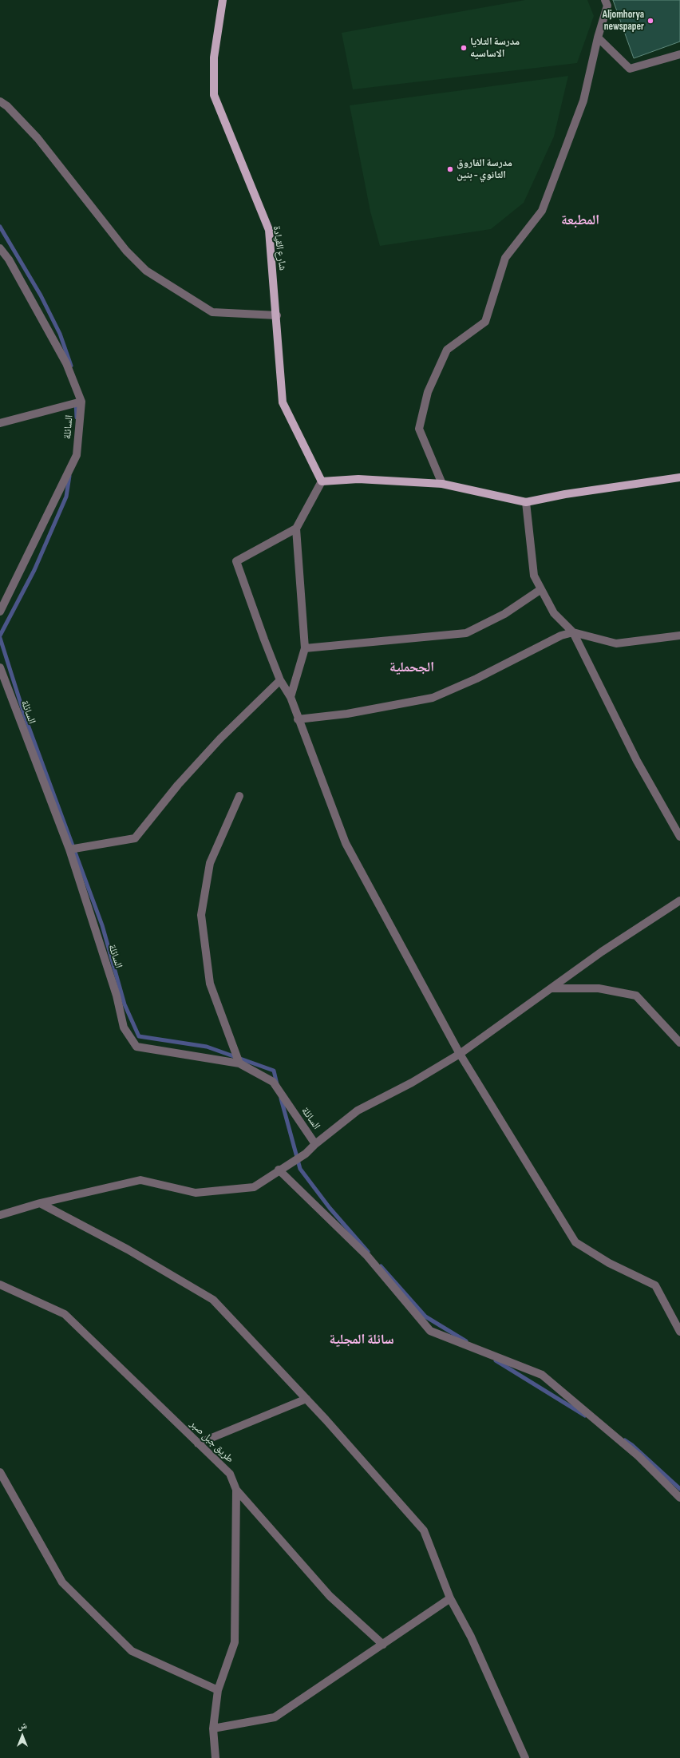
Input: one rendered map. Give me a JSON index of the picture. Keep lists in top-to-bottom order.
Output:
{
  "streets": {
    "main road": ["شارع القيادة"],
    "street": ["السائلة", "طريق جبل صبر"]
  },
  "districts": ["المطبعة", "الجحملية", "سائلة المجلية"],
  "places": ["Aljomhorya newspaper", "مدرسة الثلايا الاساسيه", "مدرسة الفاروق الثانوي - بنين"],
  "north": "top"
}
